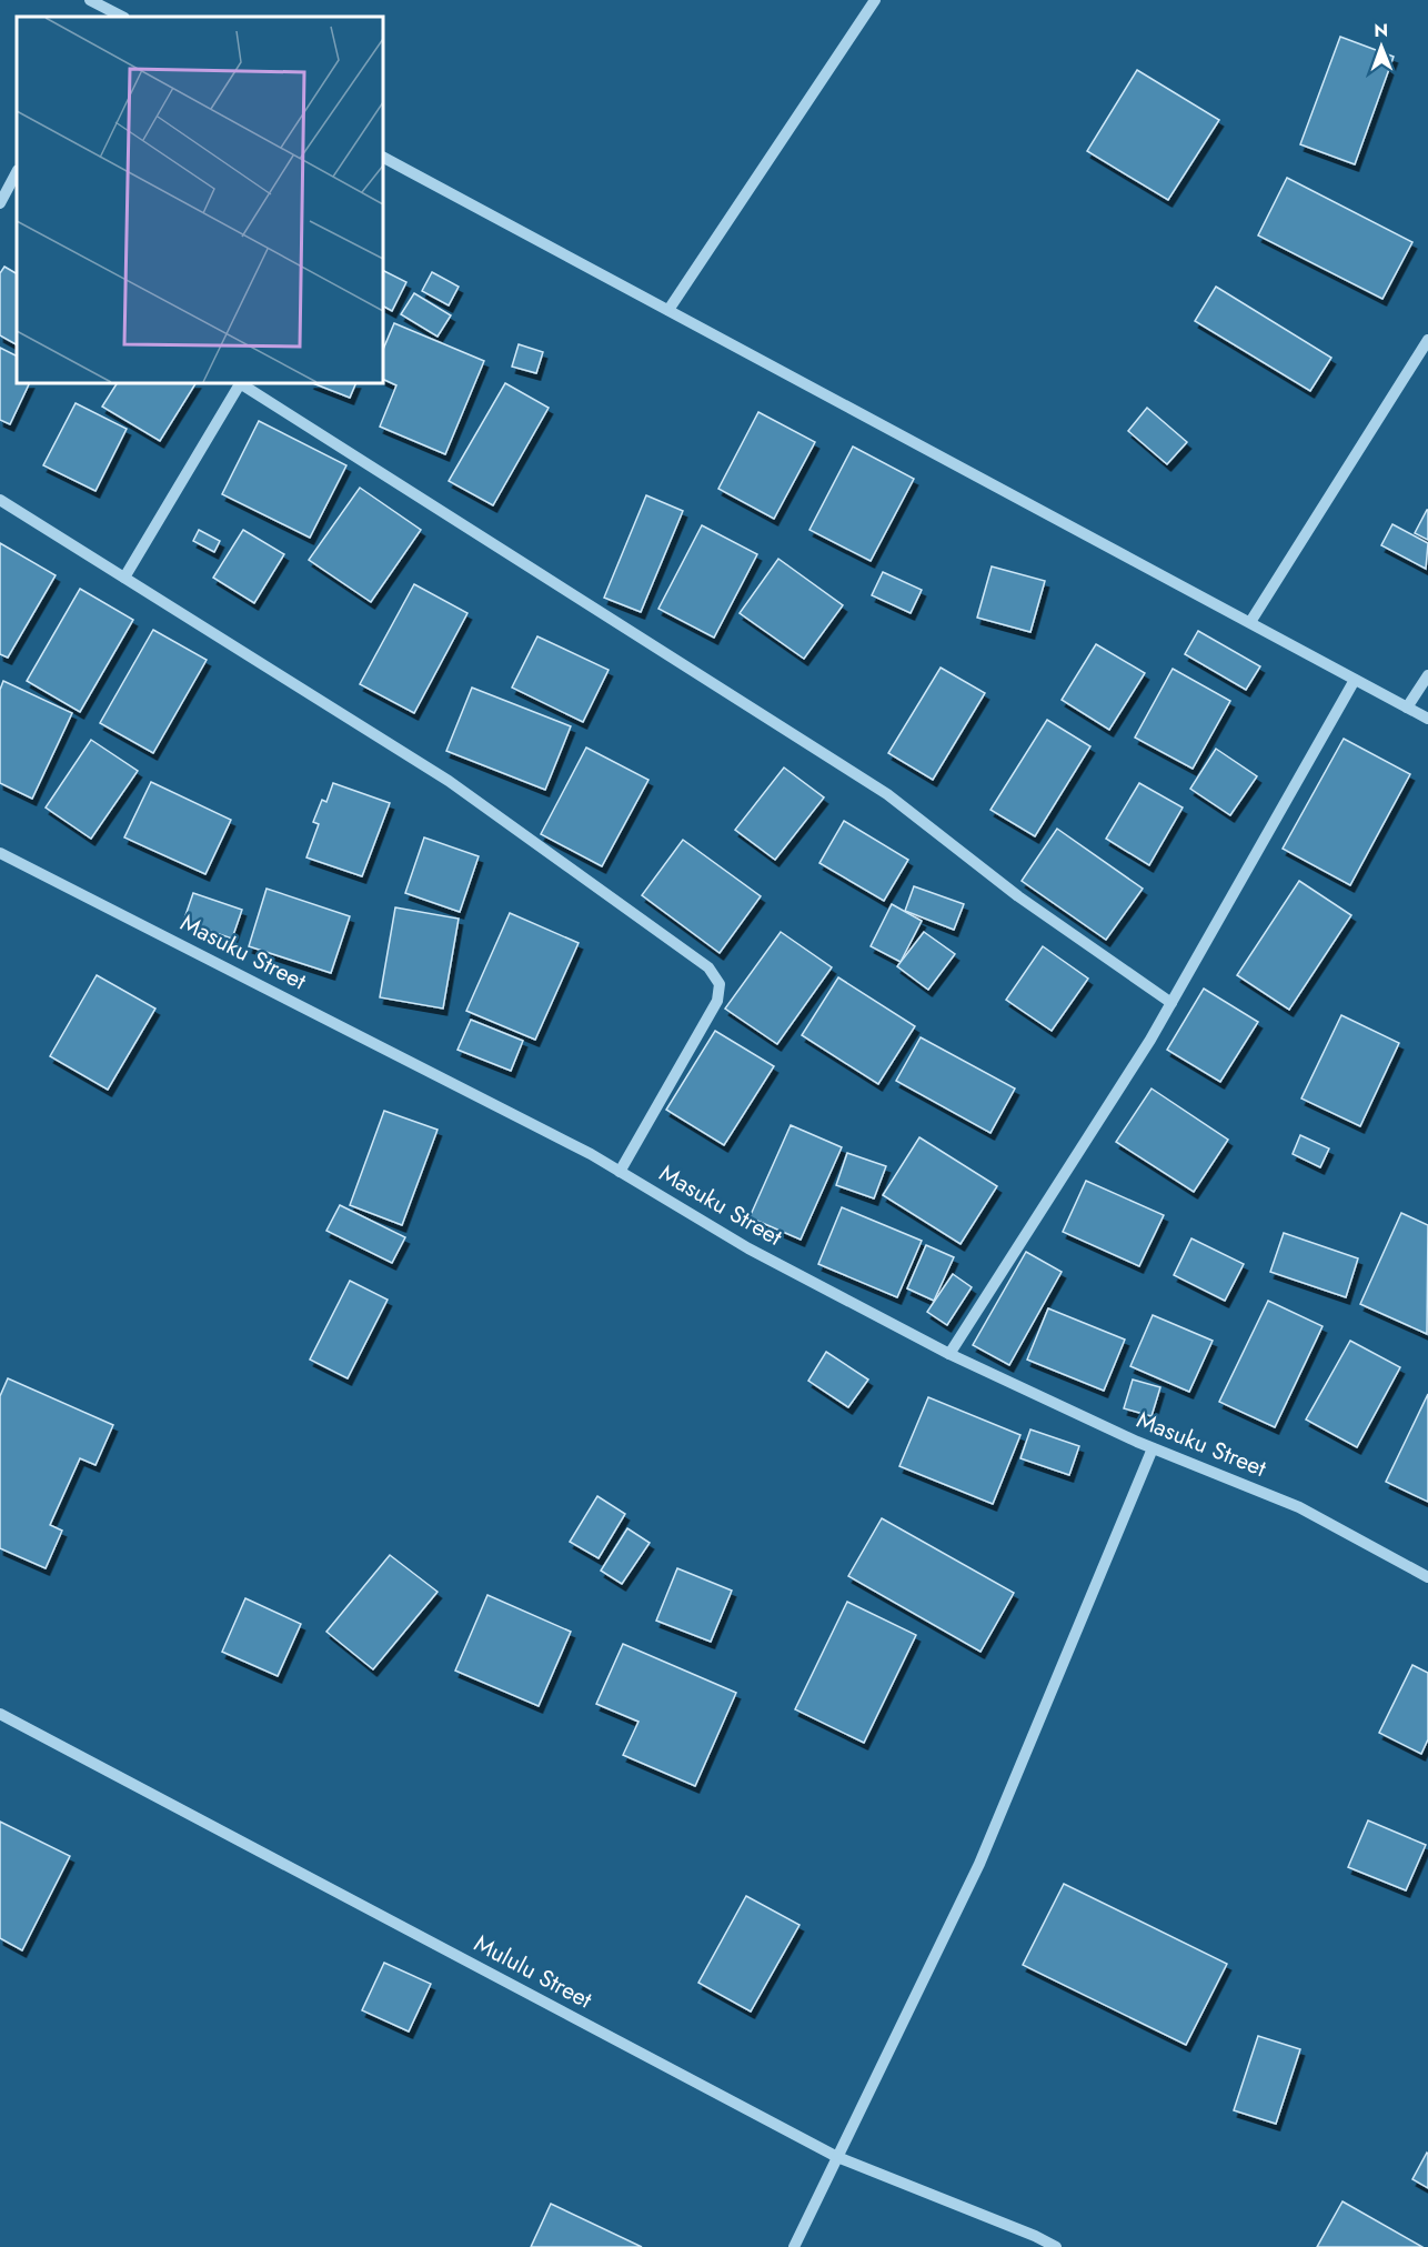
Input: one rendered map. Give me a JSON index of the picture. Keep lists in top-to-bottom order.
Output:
{
  "streets": {
    "street": ["Masuku Street", "Mululu Street"]
  },
  "north": "top"
}
